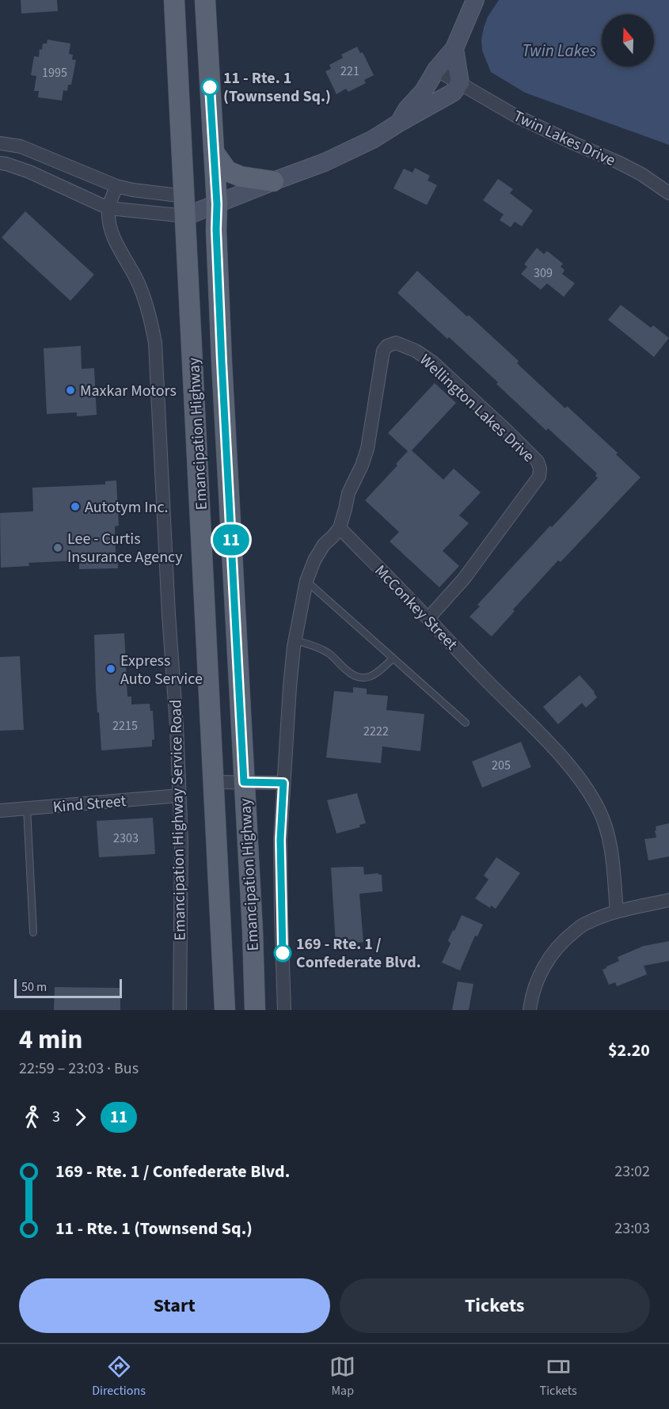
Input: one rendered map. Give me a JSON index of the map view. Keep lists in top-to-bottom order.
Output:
{
  "streets": {
    "main road": ["Emancipation Highway"],
    "street": [
      "Twin Lakes Drive",
      "Wellington Lakes Drive",
      "McConkey Street",
      "Kind Street",
      "Emancipation Highway Service Road"
    ]
  },
  "crossings": [
    ["Wellington Lakes Drive", "McConkey Street"],
    ["Kind Street", "Emancipation Highway Service Road"]
  ],
  "water": ["Twin Lakes"],
  "places": [
    "11 - Rte. 1 (Townsend Sq.)",
    "Maxkar Motors",
    "Autotym Inc.",
    "Lee - Curtis Insurance Agency",
    "Express Auto Service",
    "169 - Rte. 1 / Confederate Blvd."
  ],
  "lines": ["bus line 11"],
  "house_numbers": [
    "221",
    "1995",
    "309",
    "2215",
    "2222",
    "205",
    "2303"
  ],
  "scale_bar": "50 m",
  "north": "top",
  "page": {
    "on_map": "11",
    "scale": "50 m",
    "heading": ["4 min", "22:59 – 23:03 · Bus", "$2.20"],
    "legs": ["3", "11"],
    "list": [
      {
        "name": "169 - Rte. 1 / Confederate Blvd.",
        "value": "23:02"
      },
      {
        "name": "11 - Rte. 1 (Townsend Sq.)",
        "value": "23:03"
      }
    ],
    "buttons": ["Start", "Tickets"],
    "tabs": ["Directions", "Map", "Tickets"]
  }
}
